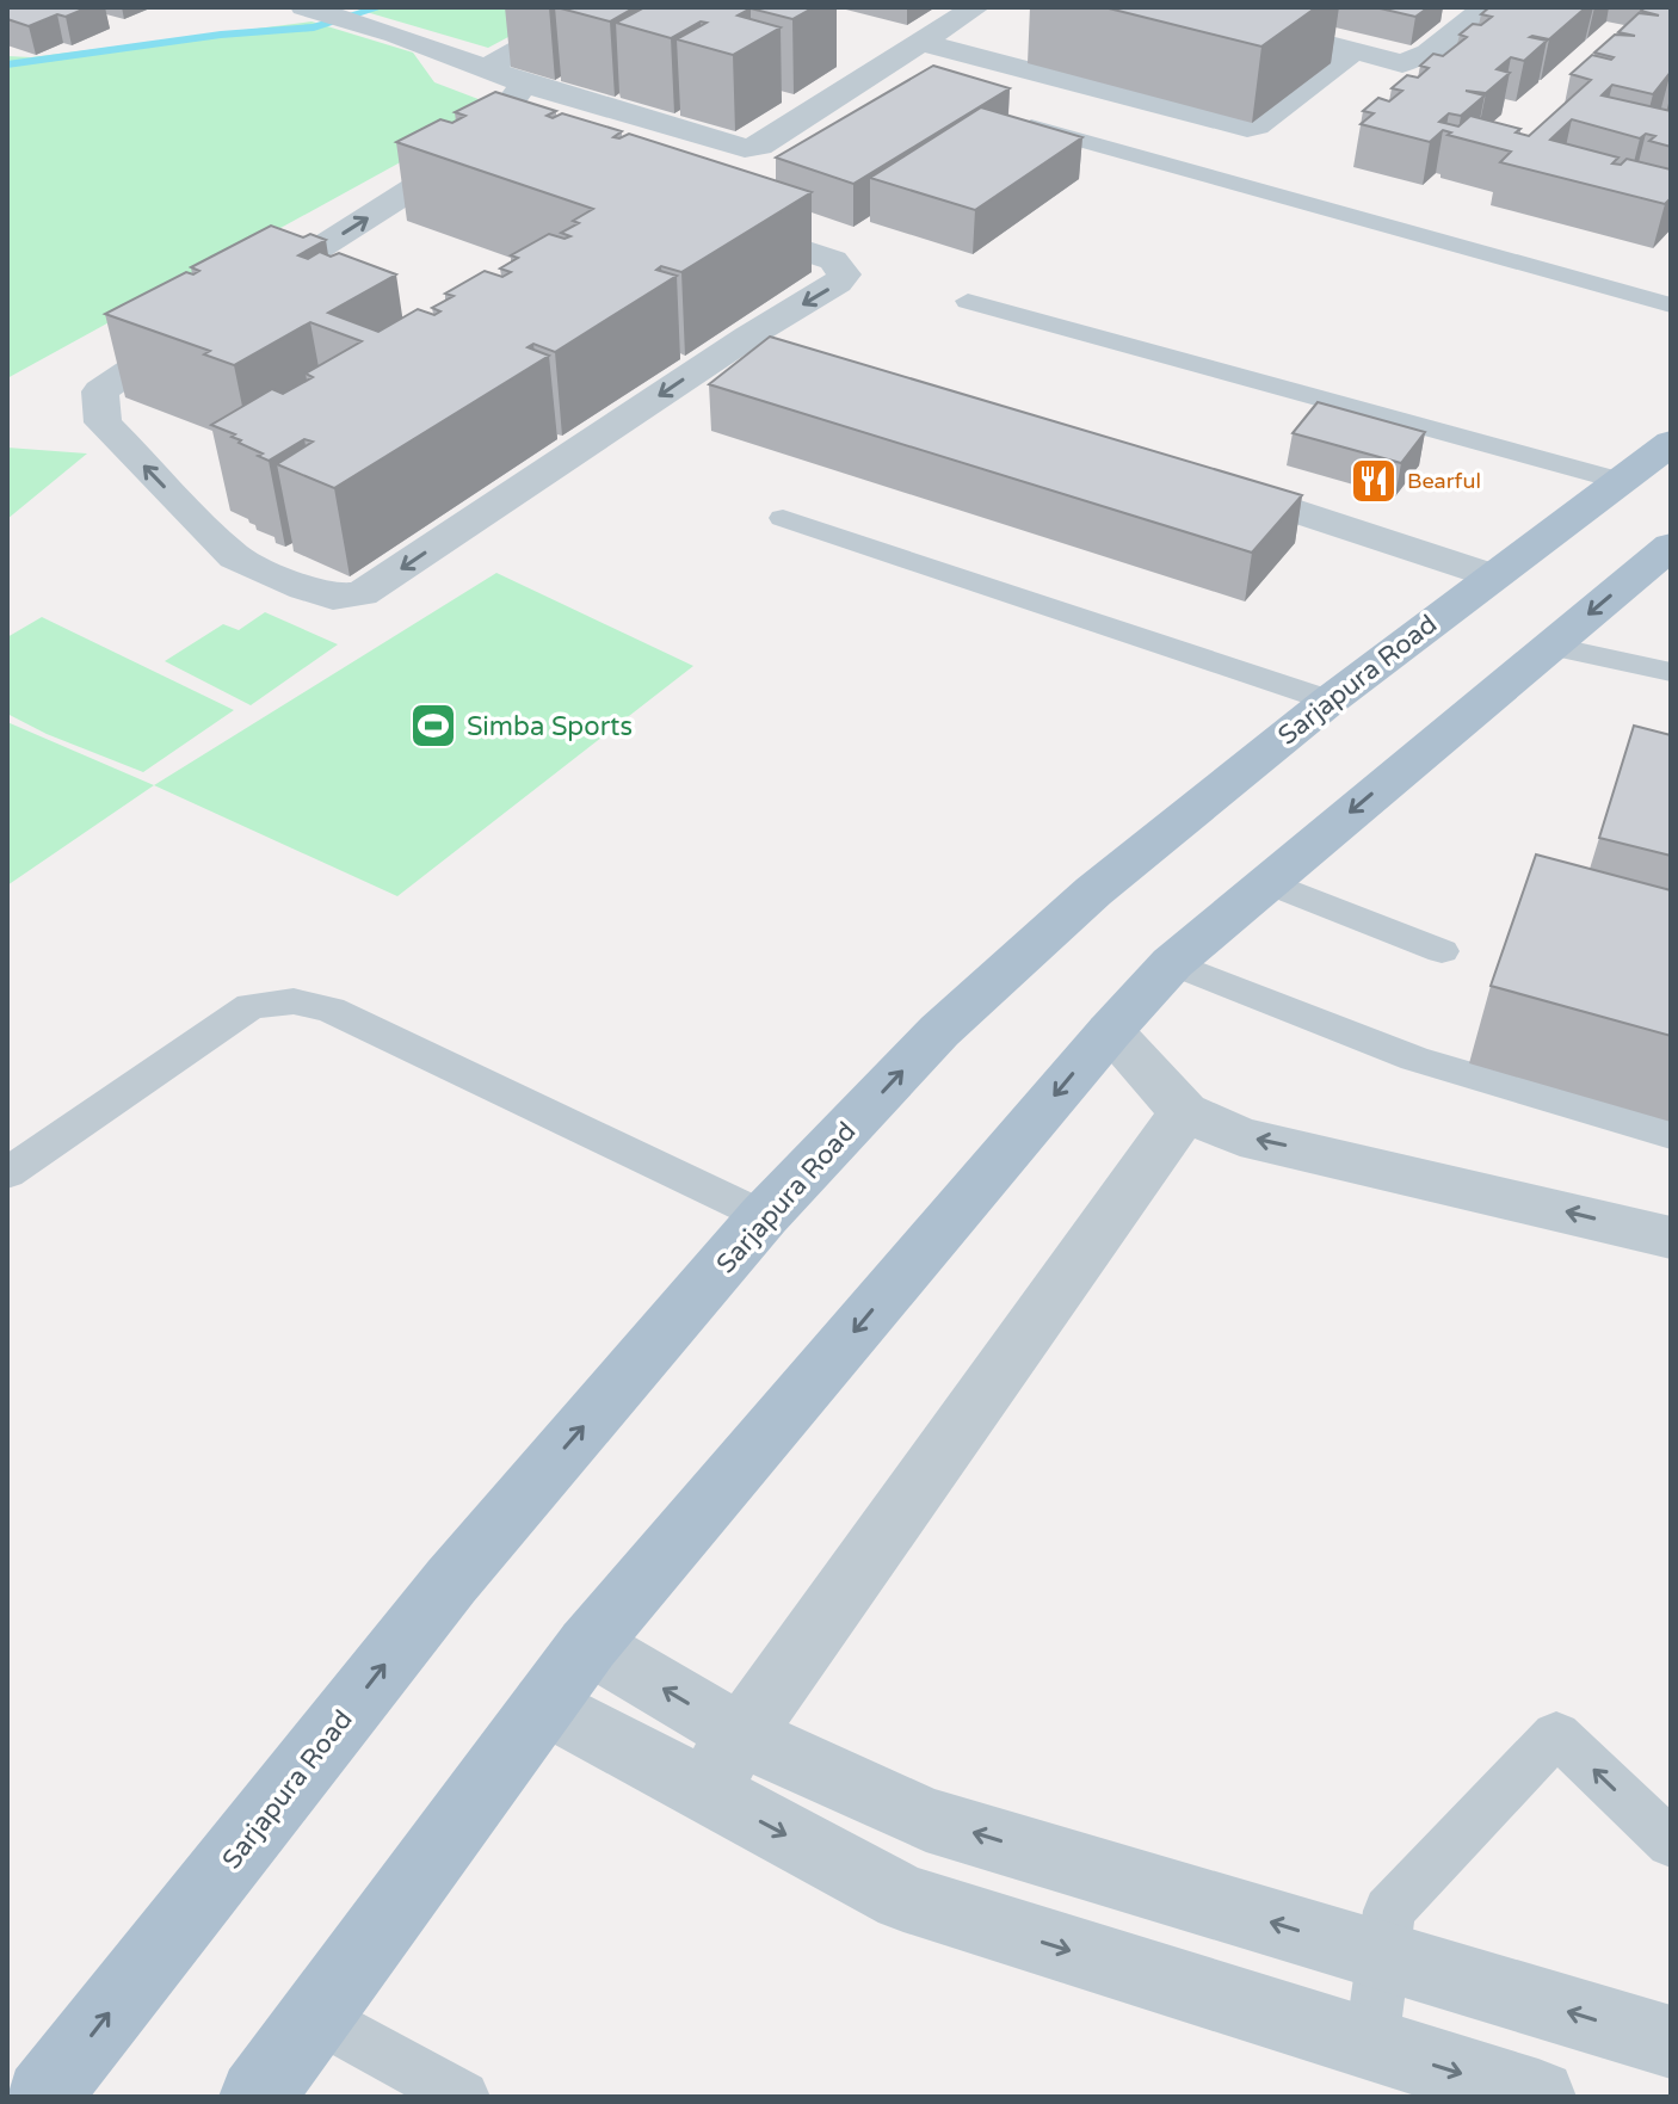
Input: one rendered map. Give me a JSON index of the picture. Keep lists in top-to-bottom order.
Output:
{
  "streets": {
    "main road": ["Sarjapura Road"]
  },
  "places": {
    "restaurant": ["Bearful"],
    "sports": ["Simba Sports"]
  }
}
